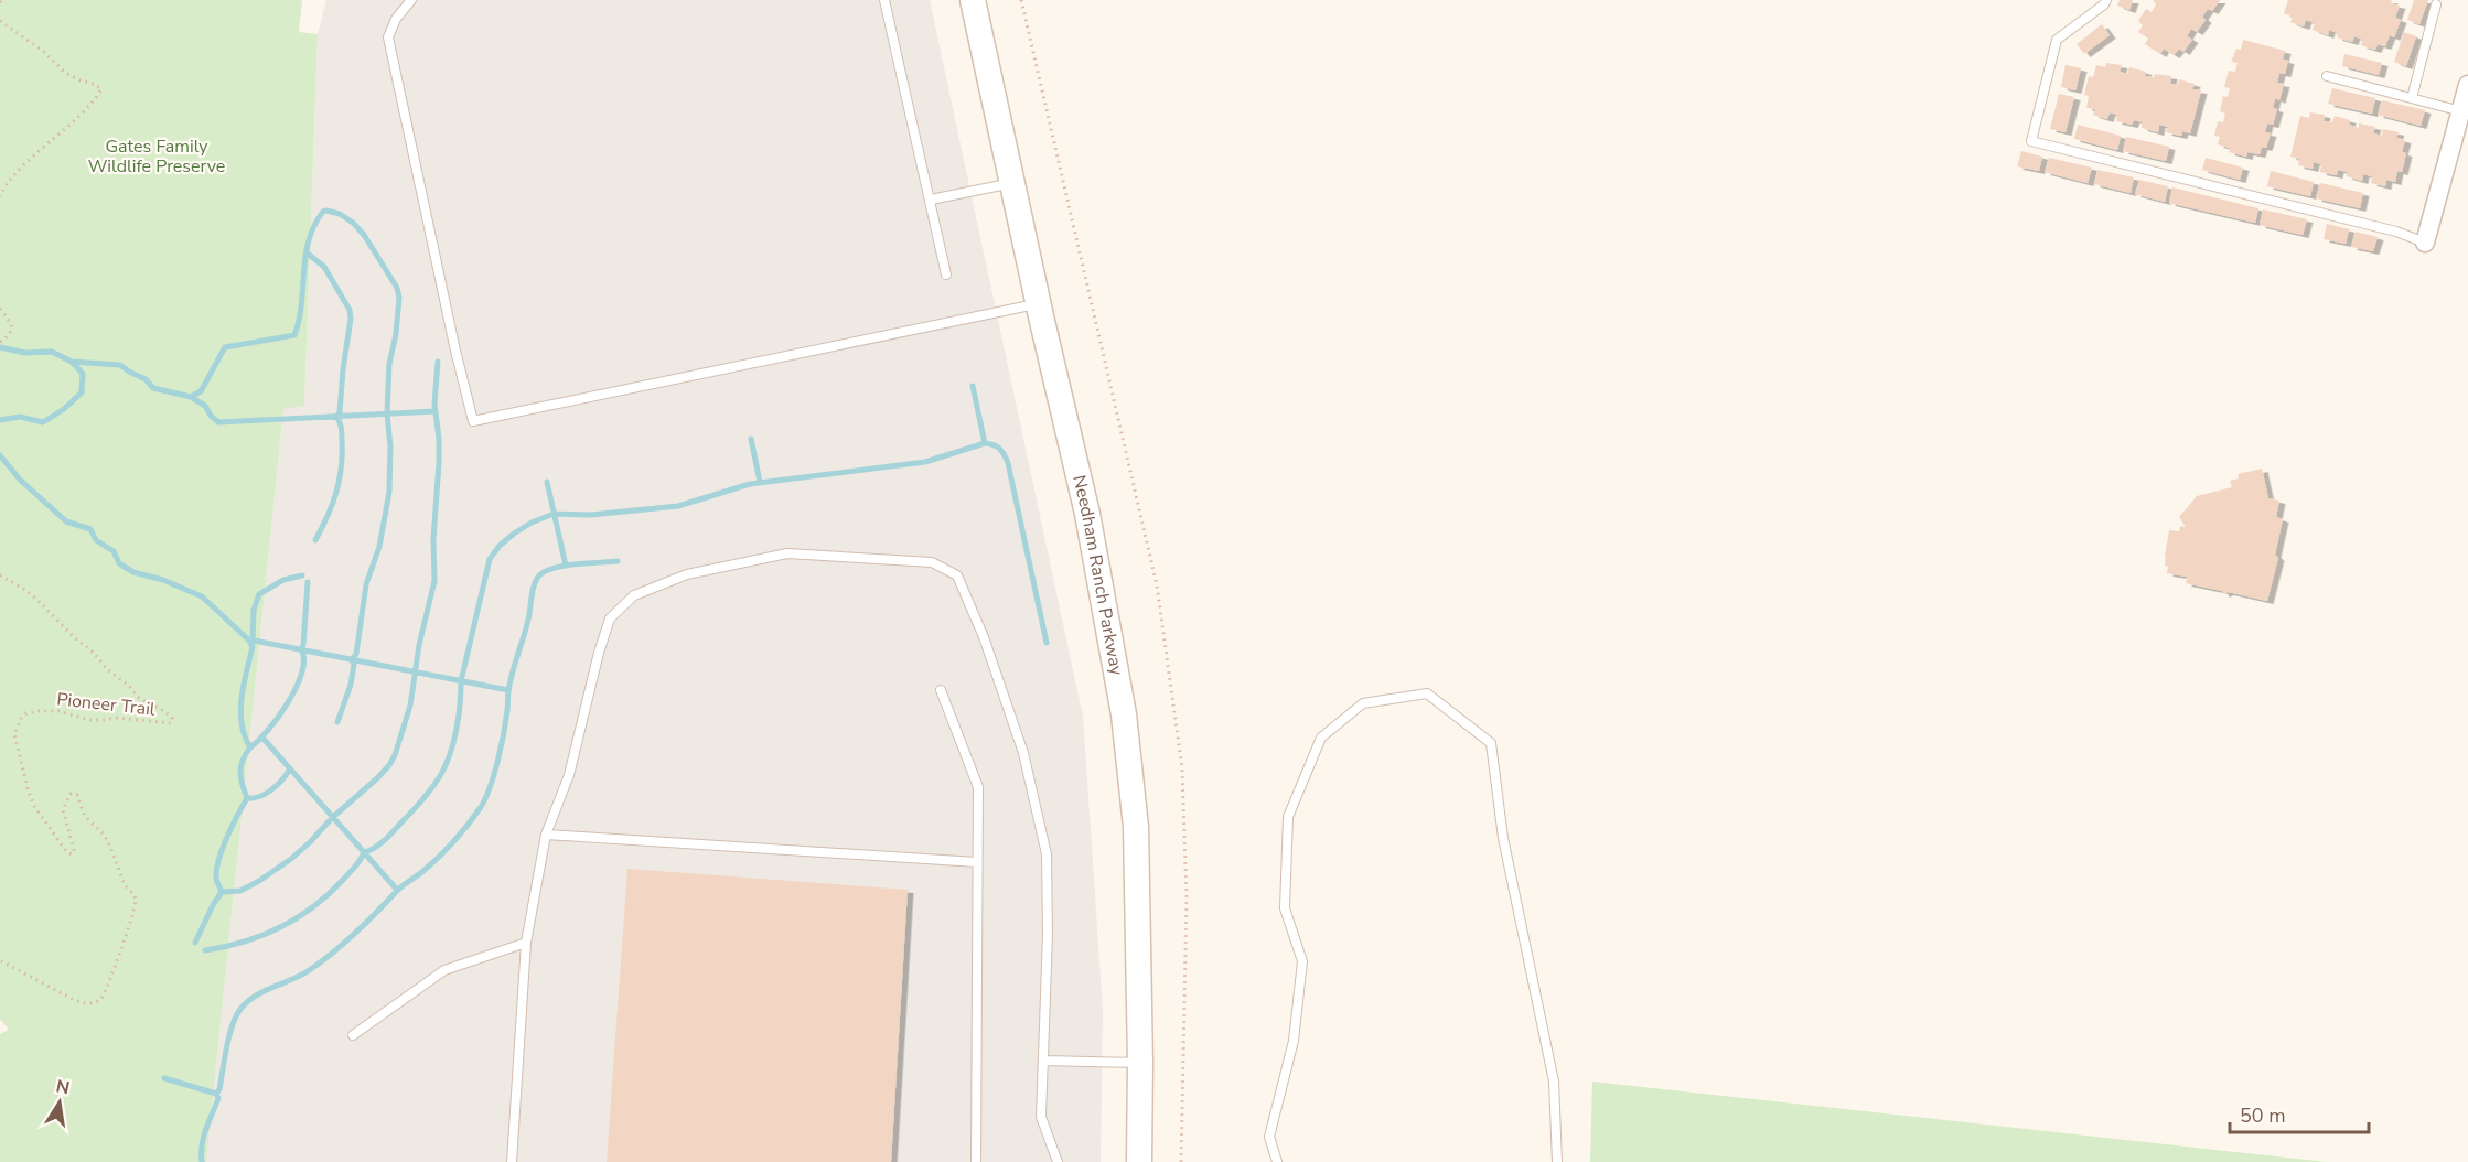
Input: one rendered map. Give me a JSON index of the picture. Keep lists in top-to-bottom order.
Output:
{
  "streets": {
    "street": ["Needham Ranch Parkway"],
    "path": ["Pioneer Trail"]
  },
  "parks": ["Gates Family Wildlife Preserve"],
  "scale_bar": "50 m",
  "north": "top"
}
